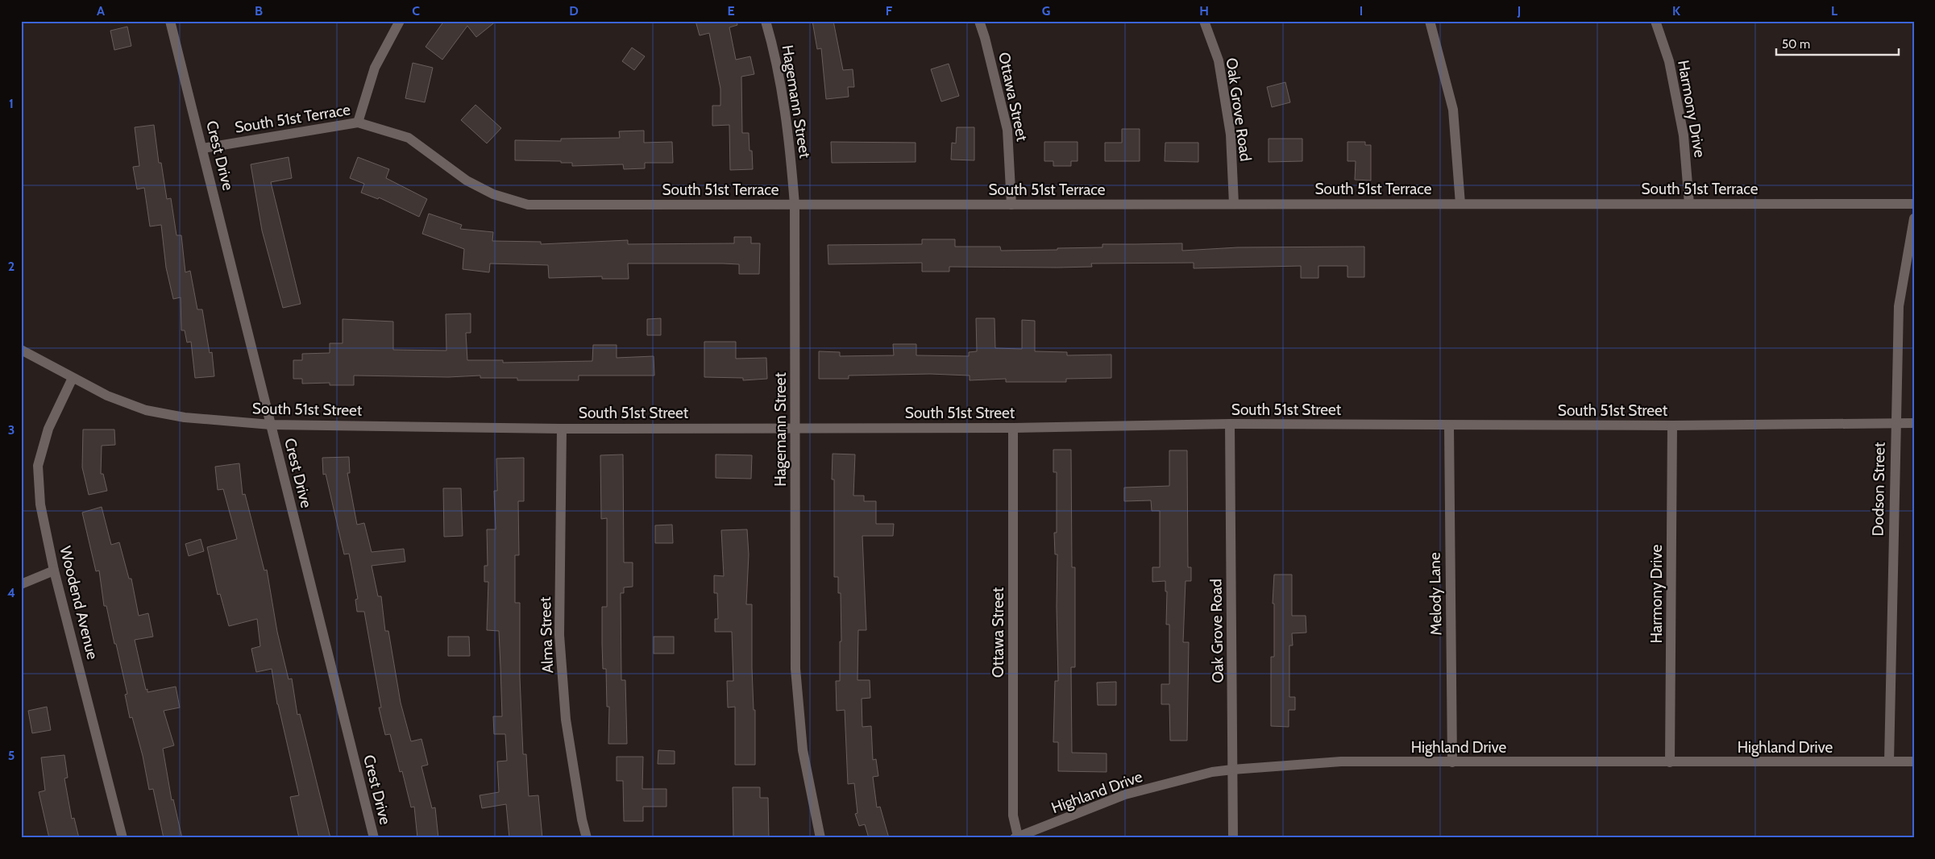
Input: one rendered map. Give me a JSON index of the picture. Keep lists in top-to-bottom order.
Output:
{
  "streets": {
    "street": [
      "Ottawa Street",
      "Hagemann Street",
      "Harmony Drive",
      "Oak Grove Road",
      "South 51st Terrace",
      "Crest Drive",
      "South 51st Street",
      "Dodson Street",
      "Melody Lane",
      "Woodend Avenue",
      "Alma Street",
      "Highland Drive"
    ]
  },
  "crossings": [
    ["Ottawa Street", "South 51st Terrace"],
    ["Ottawa Street", "South 51st Street"],
    ["Ottawa Street", "Highland Drive"],
    ["Hagemann Street", "South 51st Terrace"],
    ["Hagemann Street", "South 51st Street"],
    ["Harmony Drive", "South 51st Terrace"],
    ["Harmony Drive", "South 51st Street"],
    ["Harmony Drive", "Highland Drive"],
    ["Oak Grove Road", "South 51st Terrace"],
    ["Oak Grove Road", "South 51st Street"],
    ["Oak Grove Road", "Highland Drive"],
    ["South 51st Terrace", "Crest Drive"],
    ["Crest Drive", "South 51st Street"],
    ["South 51st Street", "Dodson Street"],
    ["South 51st Street", "Melody Lane"],
    ["South 51st Street", "Woodend Avenue"],
    ["South 51st Street", "Alma Street"],
    ["Dodson Street", "Highland Drive"],
    ["Melody Lane", "Highland Drive"]
  ],
  "scale_bar": "50 m",
  "grid": {
    "columns": [
      "A",
      "B",
      "C",
      "D",
      "E",
      "F",
      "G",
      "H",
      "I",
      "J",
      "K",
      "L"
    ],
    "rows": [
      "1",
      "2",
      "3",
      "4",
      "5"
    ]
  }
}
